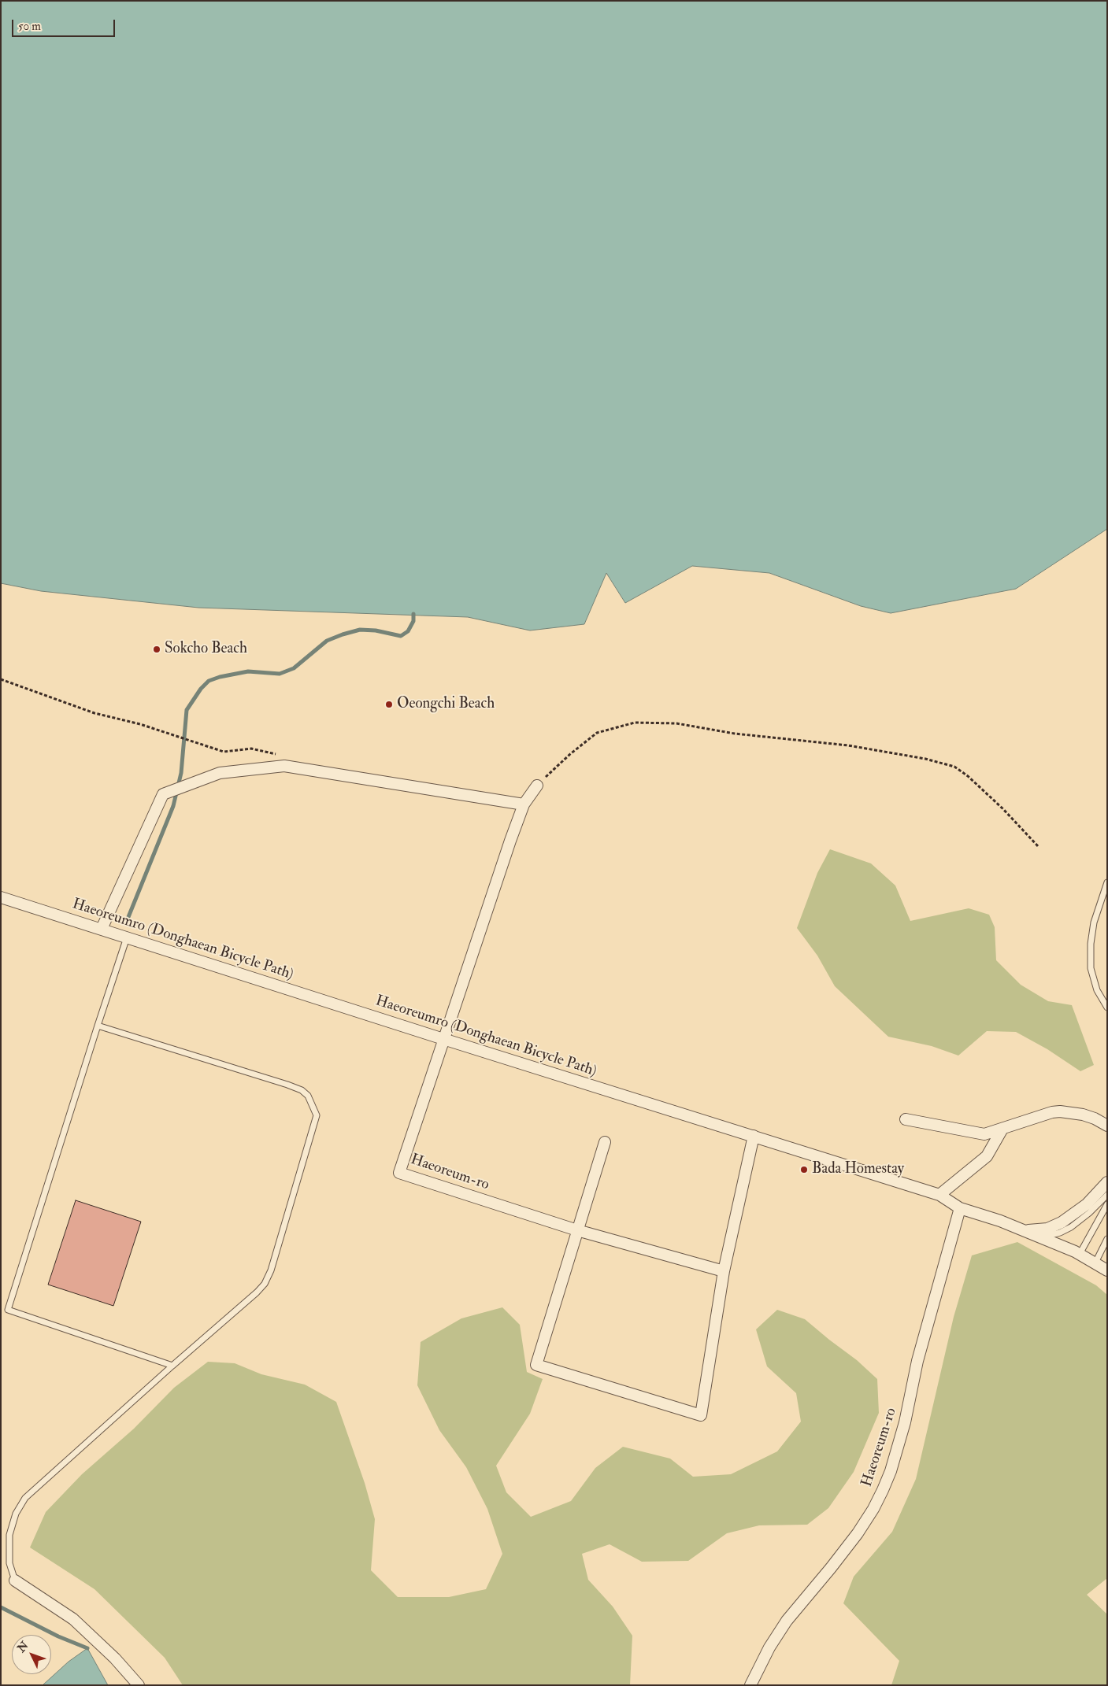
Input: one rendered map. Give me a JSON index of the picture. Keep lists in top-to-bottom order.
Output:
{
  "streets": {
    "street": ["Haeoreumro (Donghaean Bicycle Path)", "Haeoreum-ro"]
  },
  "crossings": [
    ["Haeoreumro (Donghaean Bicycle Path)", "Haeoreum-ro"]
  ],
  "places": ["Sokcho Beach", "Oeongchi Beach", "Bada Homestay"],
  "scale_bar": "50 m",
  "north": "top left"
}
